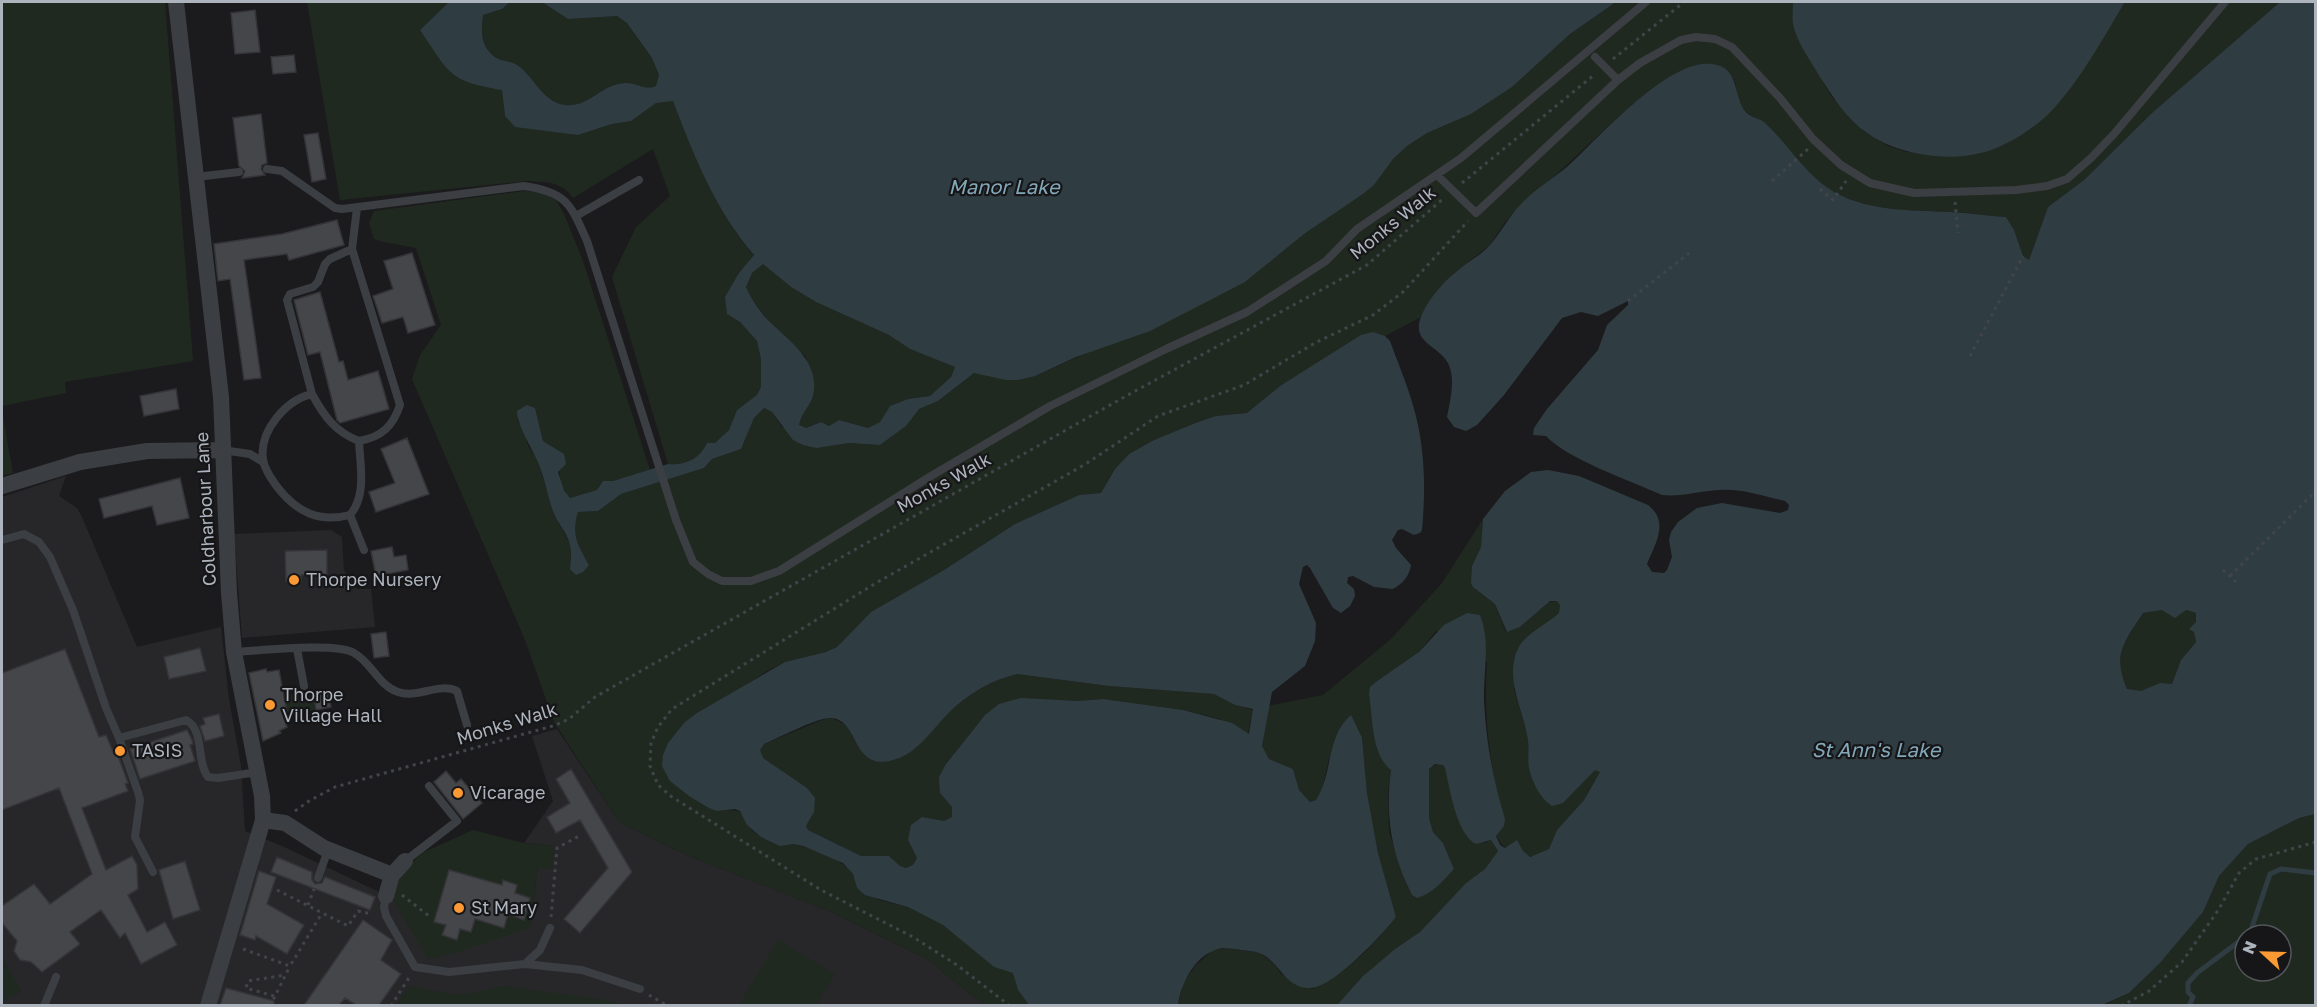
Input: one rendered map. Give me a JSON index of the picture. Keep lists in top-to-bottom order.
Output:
{
  "streets": {
    "street": ["Coldharbour Lane"],
    "path": ["Monks Walk"]
  },
  "water": ["Manor Lake", "St Ann's Lake"],
  "places": [
    "Thorpe Nursery",
    "Thorpe Village Hall",
    "TASIS",
    "Vicarage",
    "St Mary"
  ],
  "north": "left"
}
